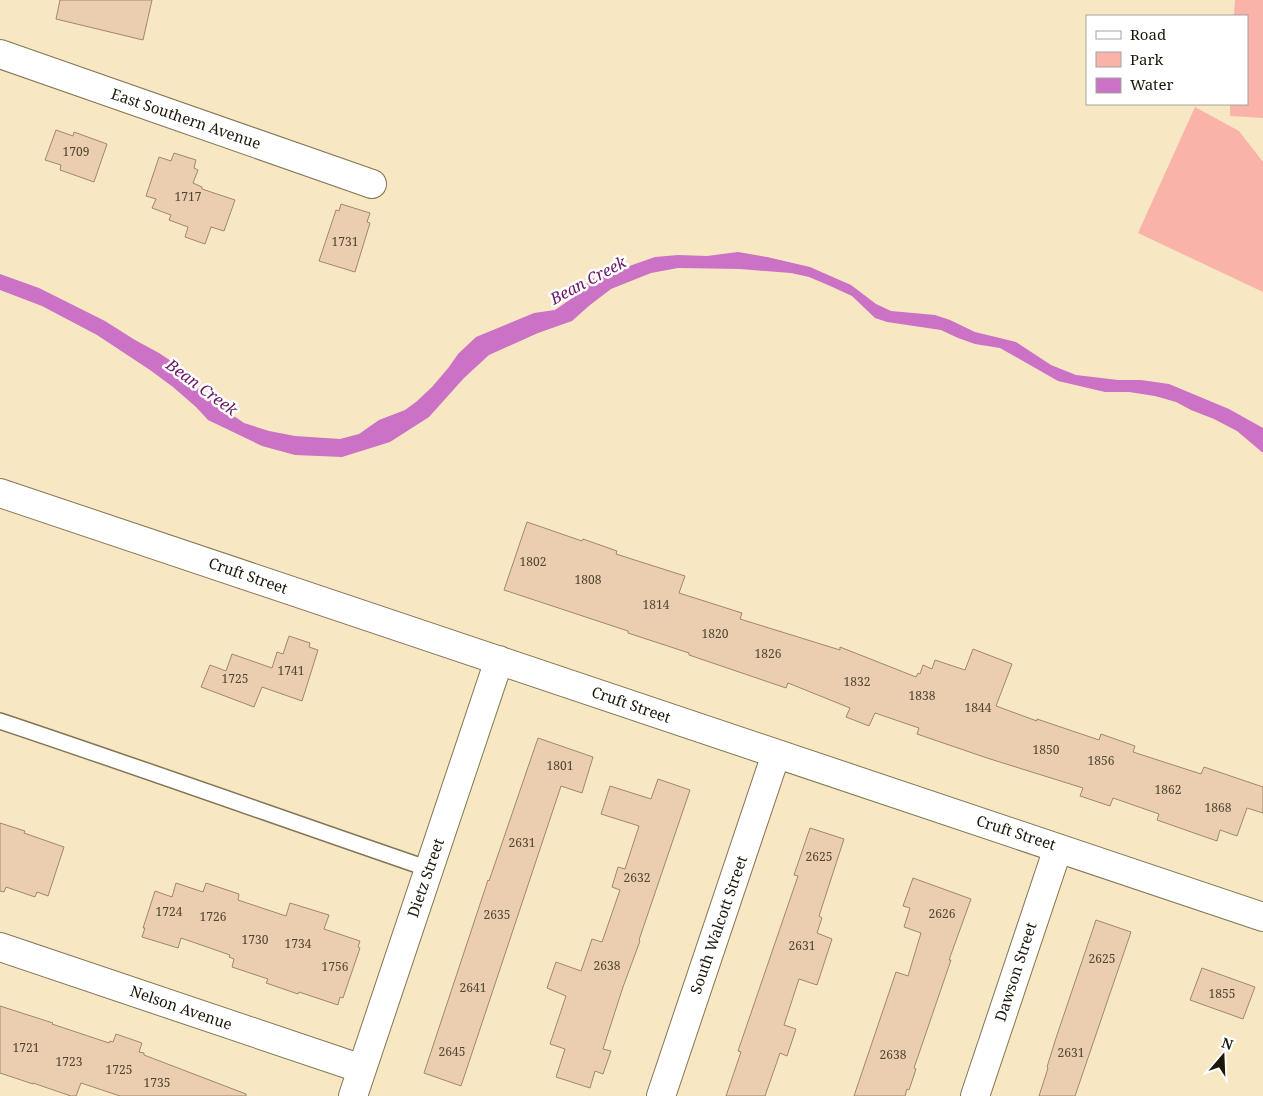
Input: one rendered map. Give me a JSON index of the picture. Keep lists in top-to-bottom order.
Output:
{
  "streets": {
    "street": [
      "East Southern Avenue",
      "Cruft Street",
      "Dietz Street",
      "South Walcott Street",
      "Dawson Street",
      "Nelson Avenue"
    ]
  },
  "crossings": [
    ["Cruft Street", "Dietz Street"],
    ["Cruft Street", "South Walcott Street"],
    ["Cruft Street", "Dawson Street"],
    ["Dietz Street", "Nelson Avenue"]
  ],
  "water": ["Bean Creek"],
  "house_numbers": [
    "1709",
    "1717",
    "1731",
    "1802",
    "1808",
    "1814",
    "1820",
    "1826",
    "1741",
    "1725",
    "1832",
    "1838",
    "1844",
    "1850",
    "1856",
    "1801",
    "1862",
    "1868",
    "2631",
    "2625",
    "2632",
    "1724",
    "2626",
    "2635",
    "1726",
    "1730",
    "1734",
    "2631",
    "2625",
    "2638",
    "1756",
    "2641",
    "1855",
    "1721",
    "2645",
    "2631",
    "2638",
    "1723",
    "1725",
    "1735"
  ],
  "legend": ["Road", "Park", "Water"],
  "north": "top"
}
